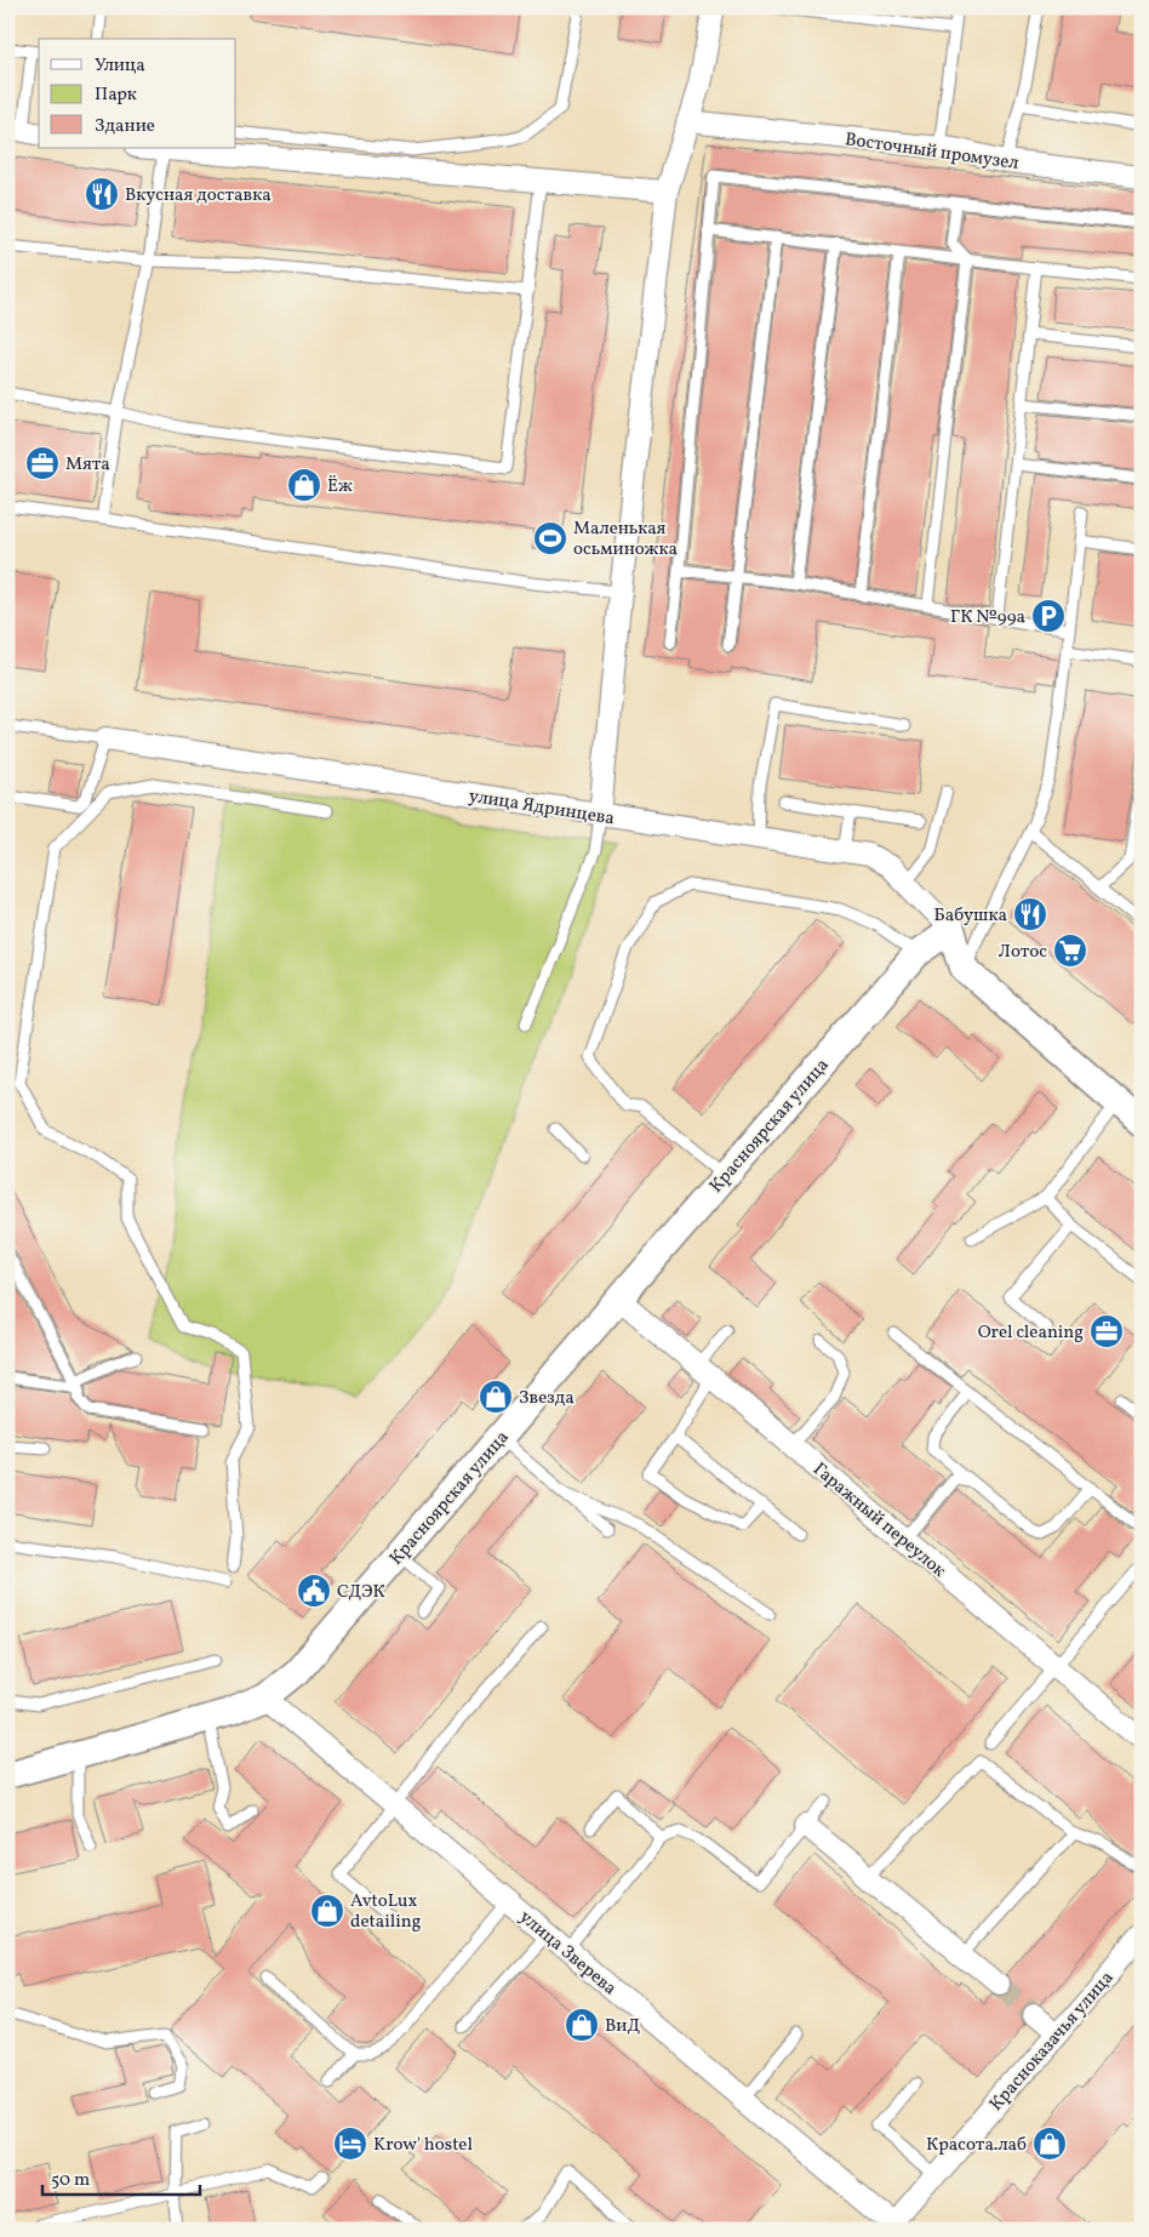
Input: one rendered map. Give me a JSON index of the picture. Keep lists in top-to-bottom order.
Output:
{
  "streets": {
    "street": [
      "Восточный промузел",
      "улица Ядринцева",
      "Красноярская улица",
      "Гаражный переулок",
      "улица Зверева",
      "Красноказачья улица"
    ]
  },
  "crossings": [
    ["улица Ядринцева", "Красноярская улица"],
    ["Красноярская улица", "Гаражный переулок"],
    ["Красноярская улица", "улица Зверева"],
    ["улица Зверева", "Красноказачья улица"]
  ],
  "places": {
    "restaurant": ["Вкусная доставка", "Бабушка"],
    "office": ["Мята", "Orel cleaning"],
    "shop": [
      "Ёж",
      "Звезда",
      "AvtoLux detailing",
      "ВиД",
      "Красота.лаб"
    ],
    "sports": ["Маленькая осьминожка"],
    "parking": ["ГК №99а"],
    "supermarket": ["Лотос"],
    "public building": ["СДЭК"],
    "hotel": ["Krow' hostel"]
  },
  "legend": ["Улица", "Парк", "Здание"],
  "scale_bar": "50 m"
}
